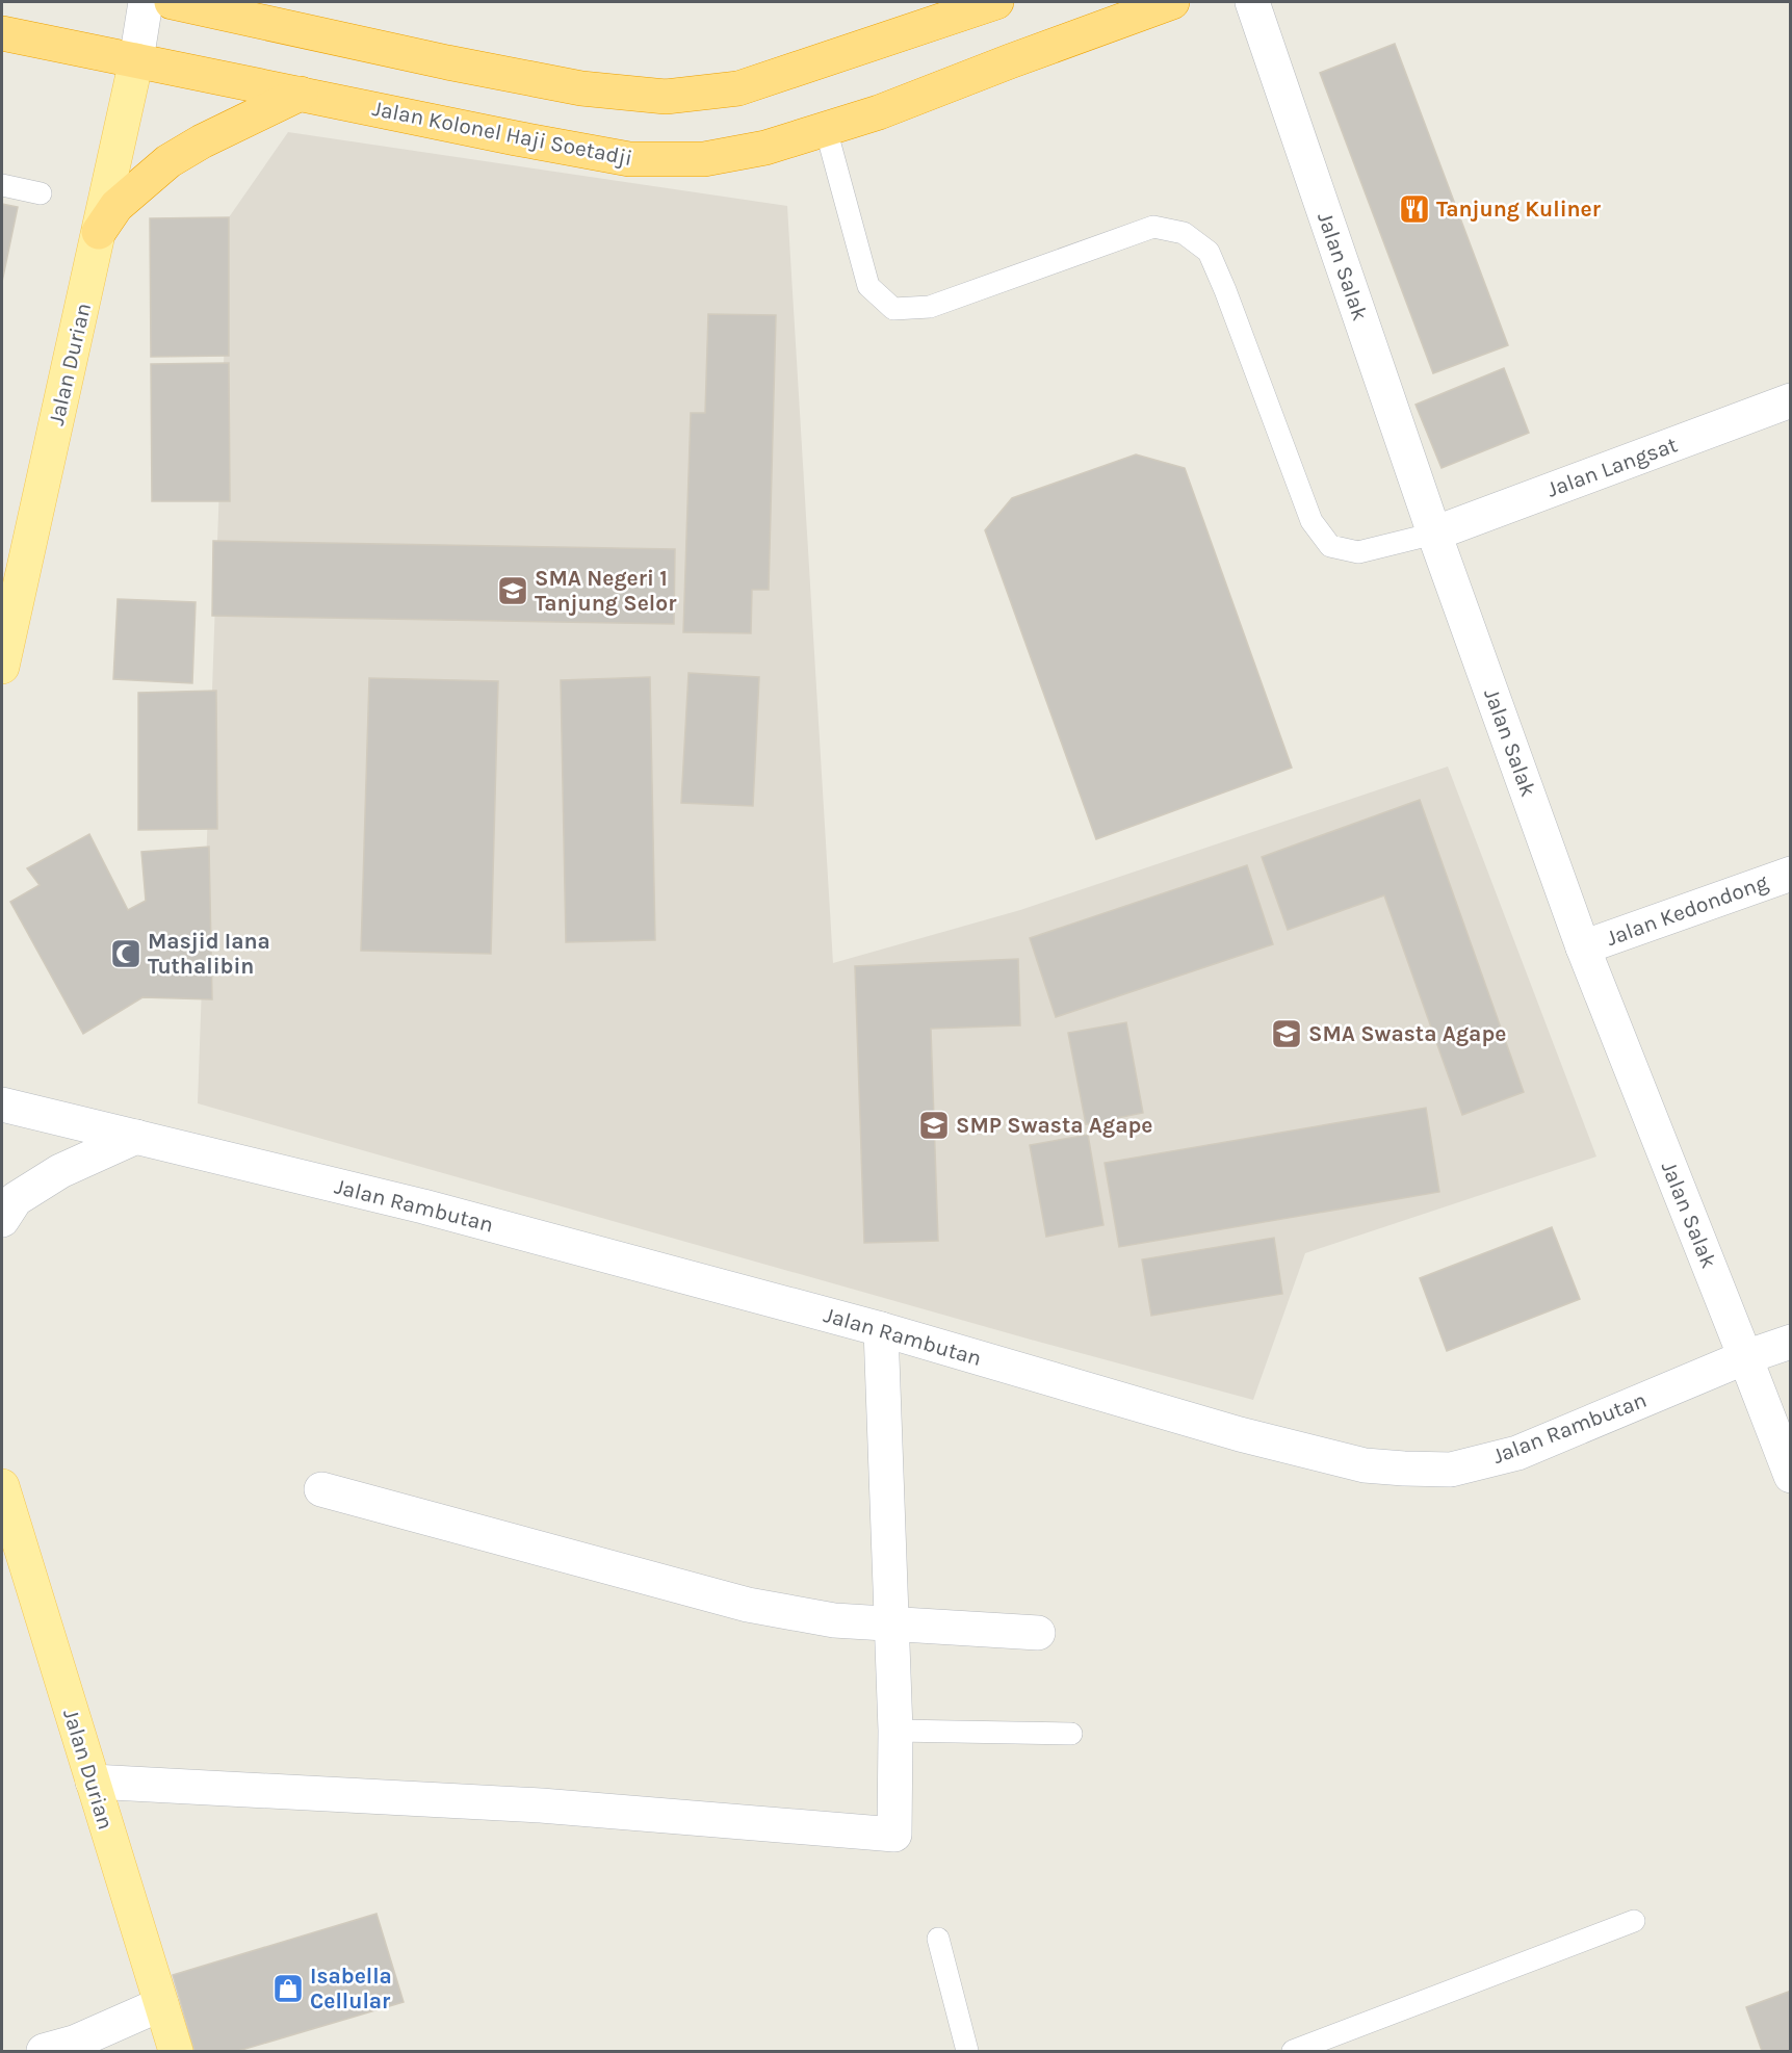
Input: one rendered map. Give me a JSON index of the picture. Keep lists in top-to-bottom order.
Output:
{
  "streets": {
    "highway": ["Jalan Kolonel Haji Soetadji"],
    "main road": ["Jalan Durian"],
    "street": [
      "Jalan Salak",
      "Jalan Langsat",
      "Jalan Kedondong",
      "Jalan Rambutan"
    ]
  },
  "crossings": [
    ["Jalan Kolonel Haji Soetadji", "Jalan Durian"],
    ["Jalan Salak", "Jalan Langsat"],
    ["Jalan Salak", "Jalan Kedondong"],
    ["Jalan Salak", "Jalan Rambutan"]
  ],
  "places": {
    "restaurant": ["Tanjung Kuliner"],
    "school or university": ["SMA Negeri 1 Tanjung Selor", "SMA Swasta Agape", "SMP Swasta Agape"],
    "mosque": ["Masjid Iana Tuthalibin"],
    "shop": ["Isabella Cellular"]
  }
}
